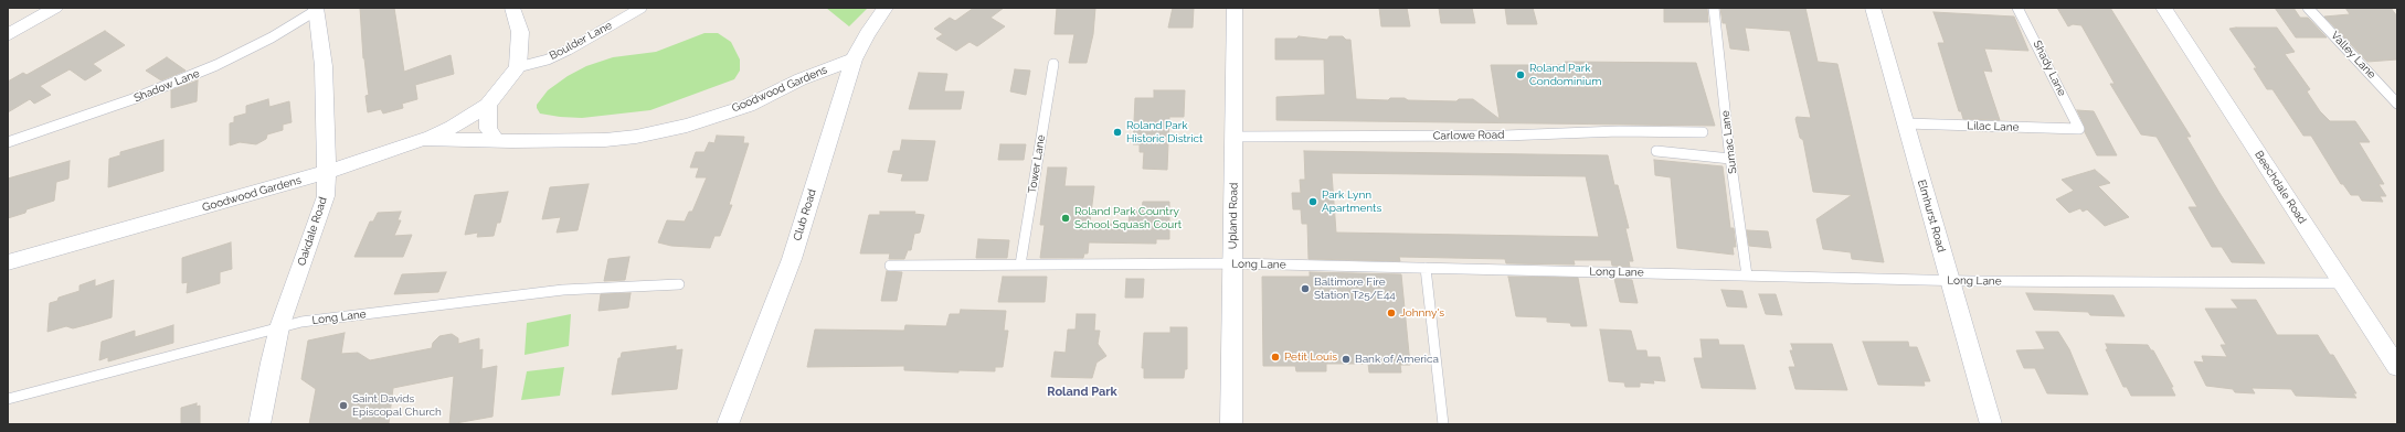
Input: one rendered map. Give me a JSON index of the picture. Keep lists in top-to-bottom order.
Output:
{
  "streets": {
    "street": [
      "Goodwood Gardens",
      "Beechdale Road",
      "Club Road",
      "Upland Road",
      "Elmhurst Road",
      "Oakdale Road"
    ],
    "lane": [
      "Boulder Lane",
      "Valley Lane",
      "Shady Lane",
      "Shadow Lane",
      "Lilac Lane",
      "Carlowe Road",
      "Sumac Lane",
      "Tower Lane",
      "Long Lane"
    ]
  },
  "crossings": [
    ["Shady Lane", "Lilac Lane"],
    ["Shadow Lane", "Oakdale Road"],
    ["Goodwood Gardens", "Club Road"],
    ["Goodwood Gardens", "Oakdale Road"],
    ["Lilac Lane", "Elmhurst Road"],
    ["Carlowe Road", "Upland Road"],
    ["Sumac Lane", "Long Lane"],
    ["Tower Lane", "Long Lane"],
    ["Beechdale Road", "Long Lane"],
    ["Upland Road", "Long Lane"],
    ["Elmhurst Road", "Long Lane"],
    ["Oakdale Road", "Long Lane"]
  ],
  "districts": ["Roland Park"],
  "places": [
    "Roland Park Condominium",
    "Roland Park Historic District",
    "Park Lynn Apartments",
    "Roland Park Country School Squash Court",
    "Baltimore Fire Station T25/E44",
    "Johnny's",
    "Petit Louis",
    "Bank of America",
    "Saint Davids Episcopal Church"
  ]
}
